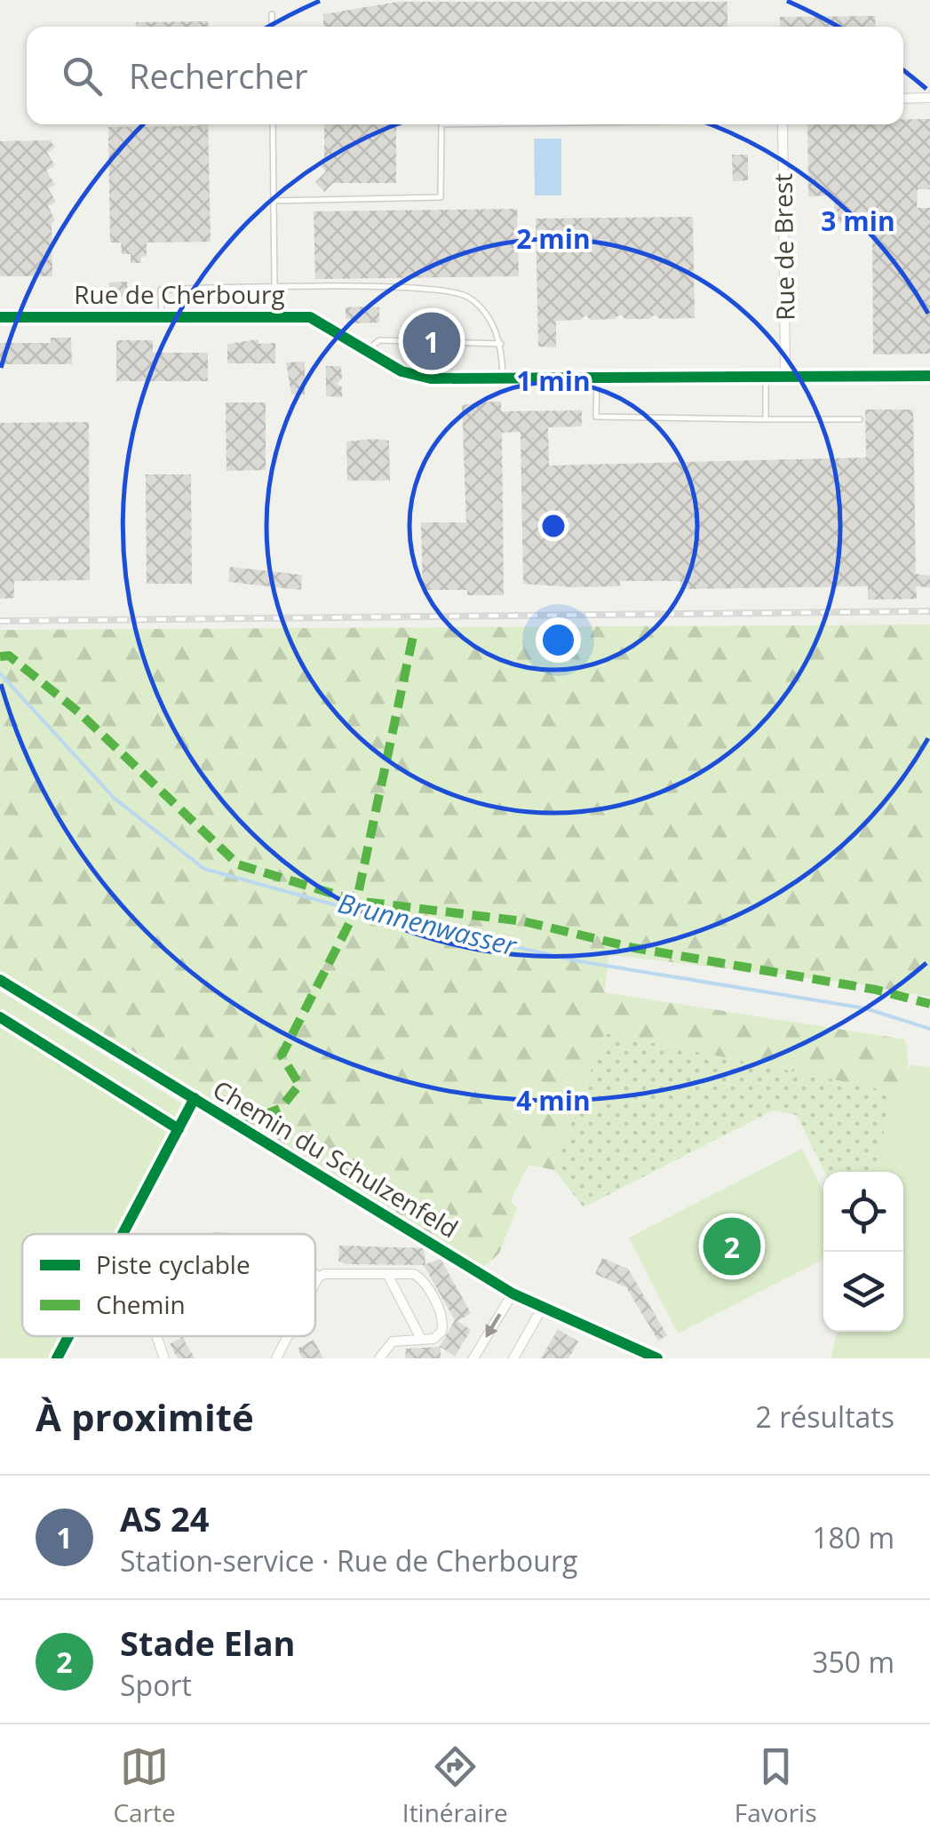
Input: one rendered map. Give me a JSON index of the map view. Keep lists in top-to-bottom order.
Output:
{
  "streets": {
    "street": ["Rue de Brest", "Rue de Cherbourg", "Chemin du Schulzenfeld"]
  },
  "crossings": [
    ["Rue de Brest", "Rue de Cherbourg"]
  ],
  "water": ["Brunnenwasser"],
  "legend": ["Piste cyclable", "Chemin"],
  "page": {
    "search": "Rechercher",
    "pins": ["1", "2"],
    "heading": ["À proximité", "2 résultats"],
    "list": [
      {
        "mark": "1",
        "name": "AS 24",
        "note": "Station-service · Rue de Cherbourg",
        "value": "180 m"
      },
      {
        "mark": "2",
        "name": "Stade Elan",
        "note": "Sport",
        "value": "350 m"
      }
    ],
    "nav": ["Carte", "Itinéraire", "Favoris"]
  },
  "rings": [
    "3 min",
    "2 min",
    "1 min",
    "4 min"
  ]
}
